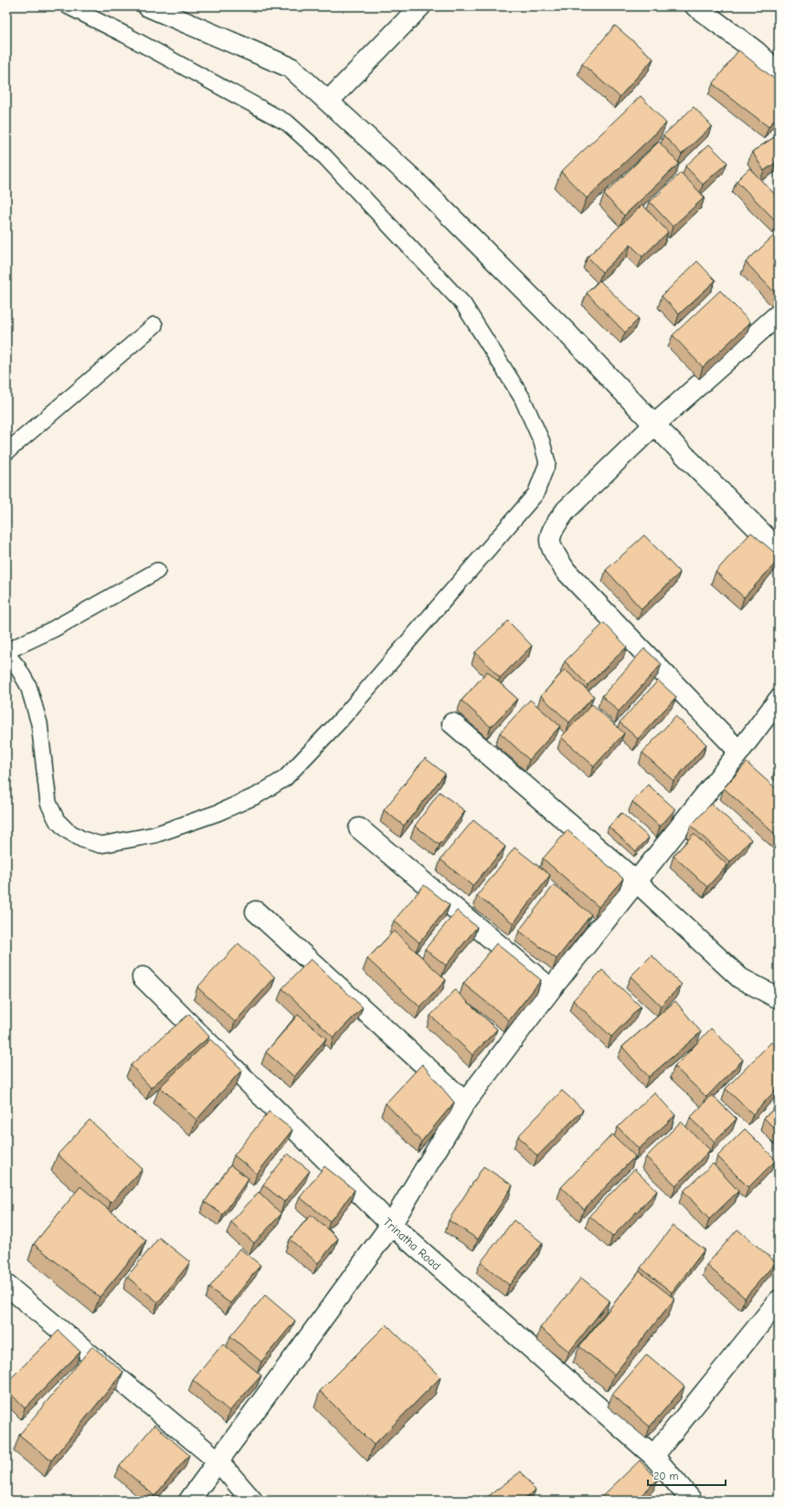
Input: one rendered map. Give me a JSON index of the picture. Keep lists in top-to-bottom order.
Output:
{
  "streets": {
    "street": ["Trinatha Road"]
  },
  "scale_bar": "20 m"
}
